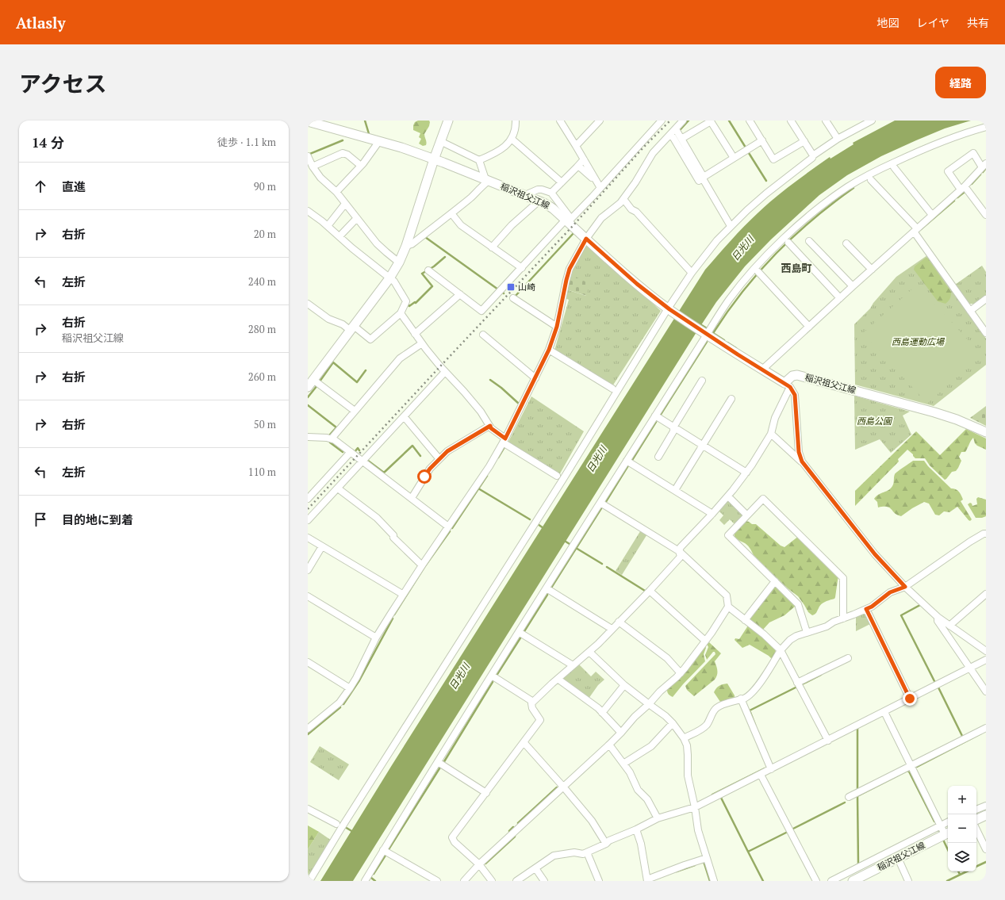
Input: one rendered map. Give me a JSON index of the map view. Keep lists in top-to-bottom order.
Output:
{
  "streets": {
    "main road": ["稲沢祖父江線"]
  },
  "districts": ["西島町"],
  "water": ["日光川"],
  "parks": ["西島運動広場", "西島公園"],
  "places": {
    "transit": ["山崎"]
  },
  "page": {
    "header": "Atlasly",
    "nav": ["地図", "レイヤ", "共有"],
    "title": "アクセス",
    "buttons": "経路",
    "heading": ["14 分", "徒歩 · 1.1 km"],
    "list": [
      ["直進", "90 m"],
      ["右折", "20 m"],
      ["左折", "240 m"],
      ["右折", "稲沢祖父江線", "280 m"],
      ["右折", "260 m"],
      ["右折", "50 m"],
      ["左折", "110 m"],
      "目的地に到着"
    ],
    "map_buttons": ["+", "−"]
  }
}
